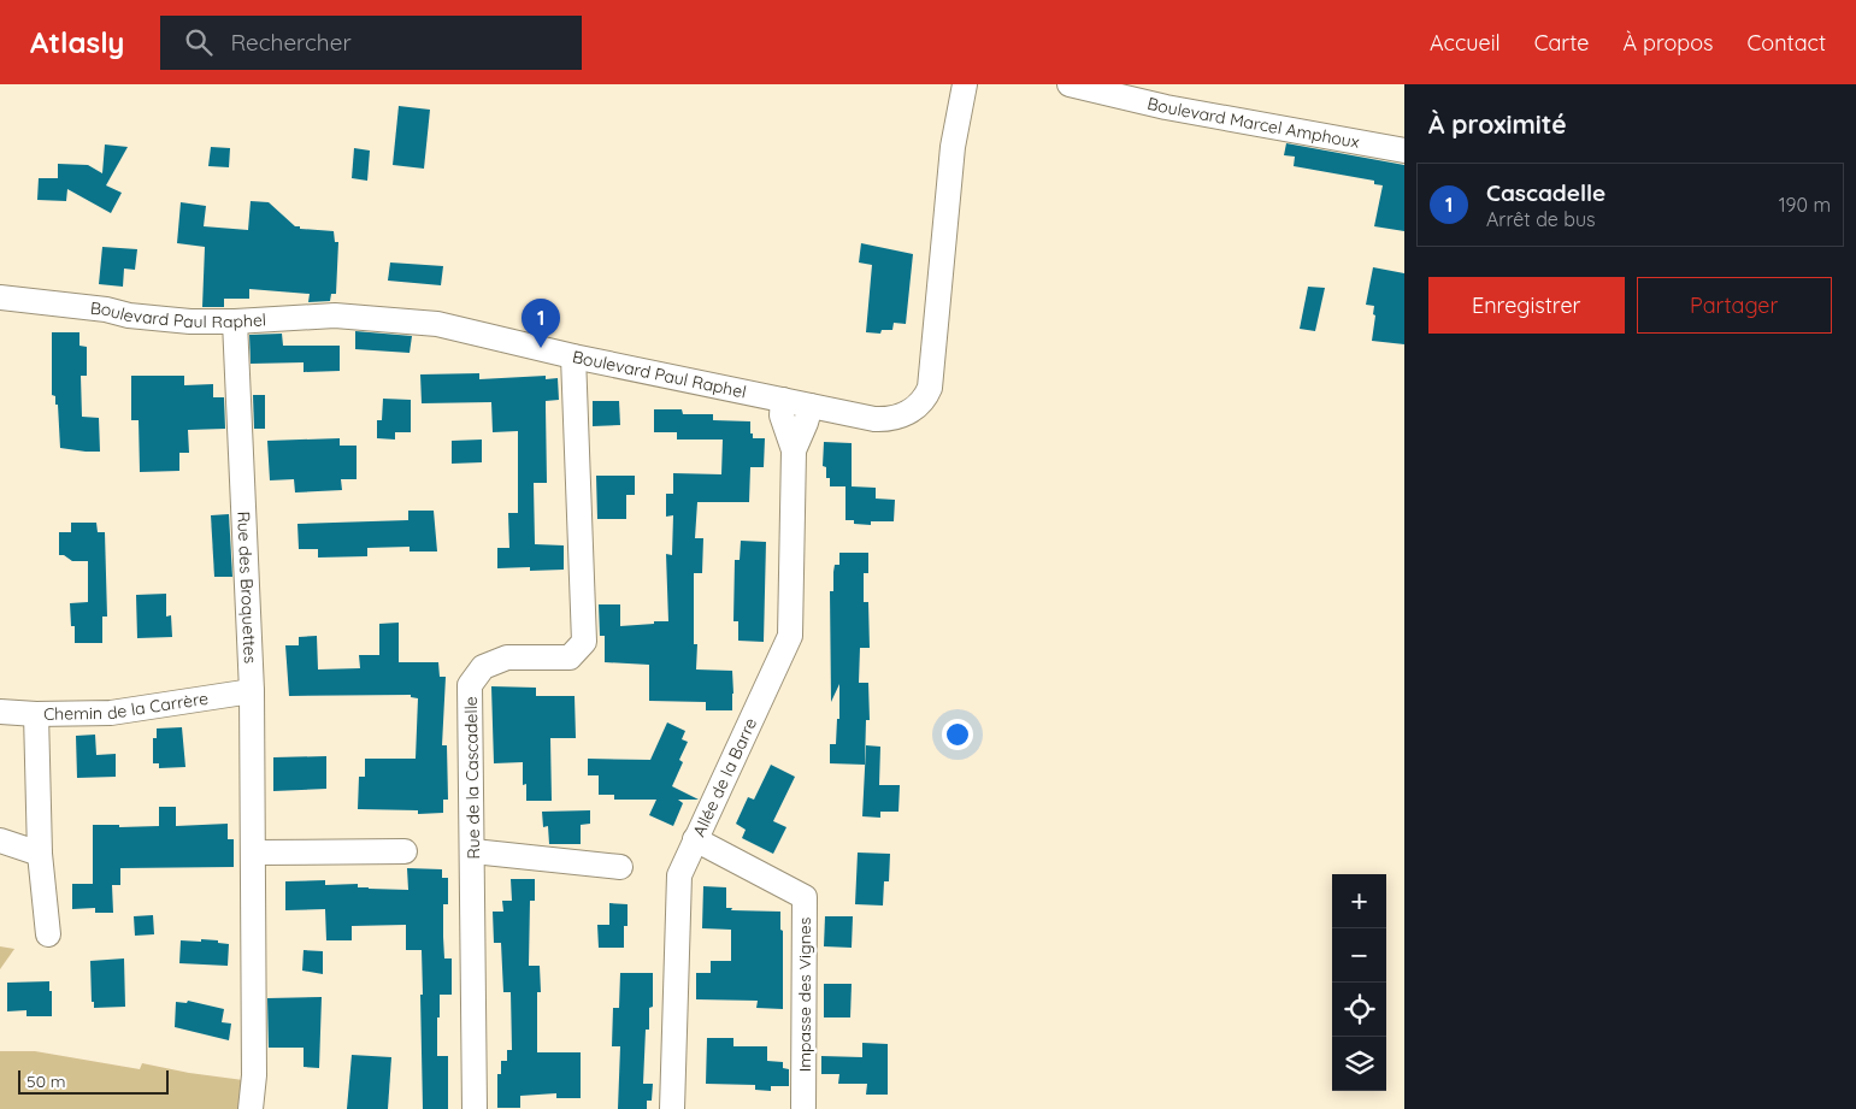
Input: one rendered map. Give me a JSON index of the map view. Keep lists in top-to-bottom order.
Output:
{
  "streets": {
    "street": [
      "Boulevard Marcel Amphoux",
      "Boulevard Paul Raphel",
      "Rue des Broquettes",
      "Chemin de la Carrère",
      "Rue de la Cascadelle",
      "Allée de la Barre",
      "Impasse des Vignes"
    ]
  },
  "crossings": [
    ["Boulevard Paul Raphel", "Rue des Broquettes"],
    ["Boulevard Paul Raphel", "Rue de la Cascadelle"],
    ["Boulevard Paul Raphel", "Allée de la Barre"],
    ["Rue des Broquettes", "Chemin de la Carrère"],
    ["Allée de la Barre", "Impasse des Vignes"]
  ],
  "scale_bar": "50 m",
  "page": {
    "header": "Atlasly",
    "search": "Rechercher",
    "nav": [
      "Accueil",
      "Carte",
      "À propos",
      "Contact"
    ],
    "heading": "À proximité",
    "list": [
      {
        "mark": "1",
        "name": "Cascadelle",
        "note": "Arrêt de bus",
        "value": "190 m"
      }
    ],
    "buttons": ["Enregistrer", "Partager"],
    "pins": "1",
    "map_buttons": ["+", "−"],
    "scale": "50 m"
  }
}
